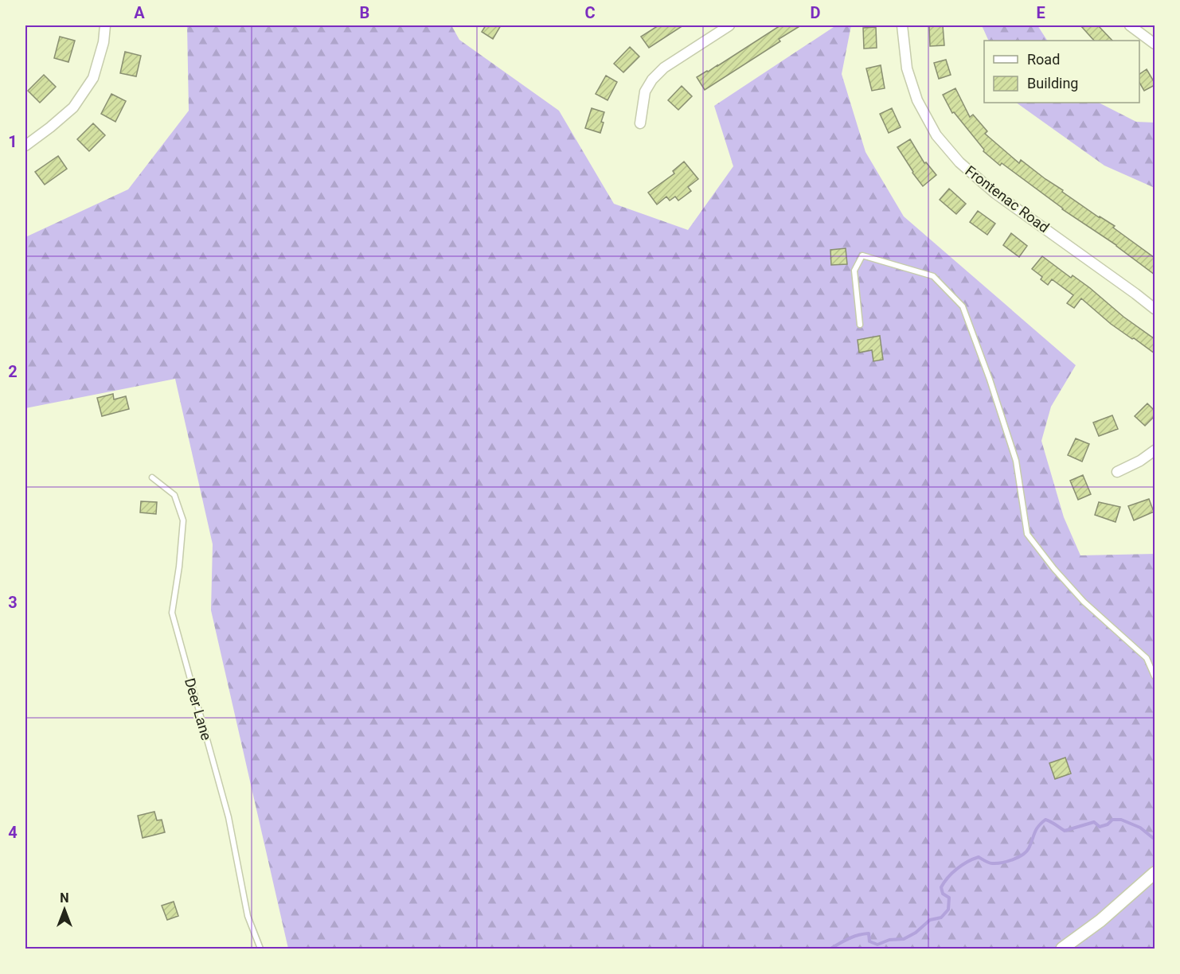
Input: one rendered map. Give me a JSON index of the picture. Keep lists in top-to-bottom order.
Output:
{
  "streets": {
    "street": ["Frontenac Road"],
    "lane": ["Deer Lane"]
  },
  "legend": ["Road", "Building"],
  "north": "top",
  "grid": {
    "columns": [
      "A",
      "B",
      "C",
      "D",
      "E"
    ],
    "rows": [
      "1",
      "2",
      "3",
      "4"
    ]
  }
}
